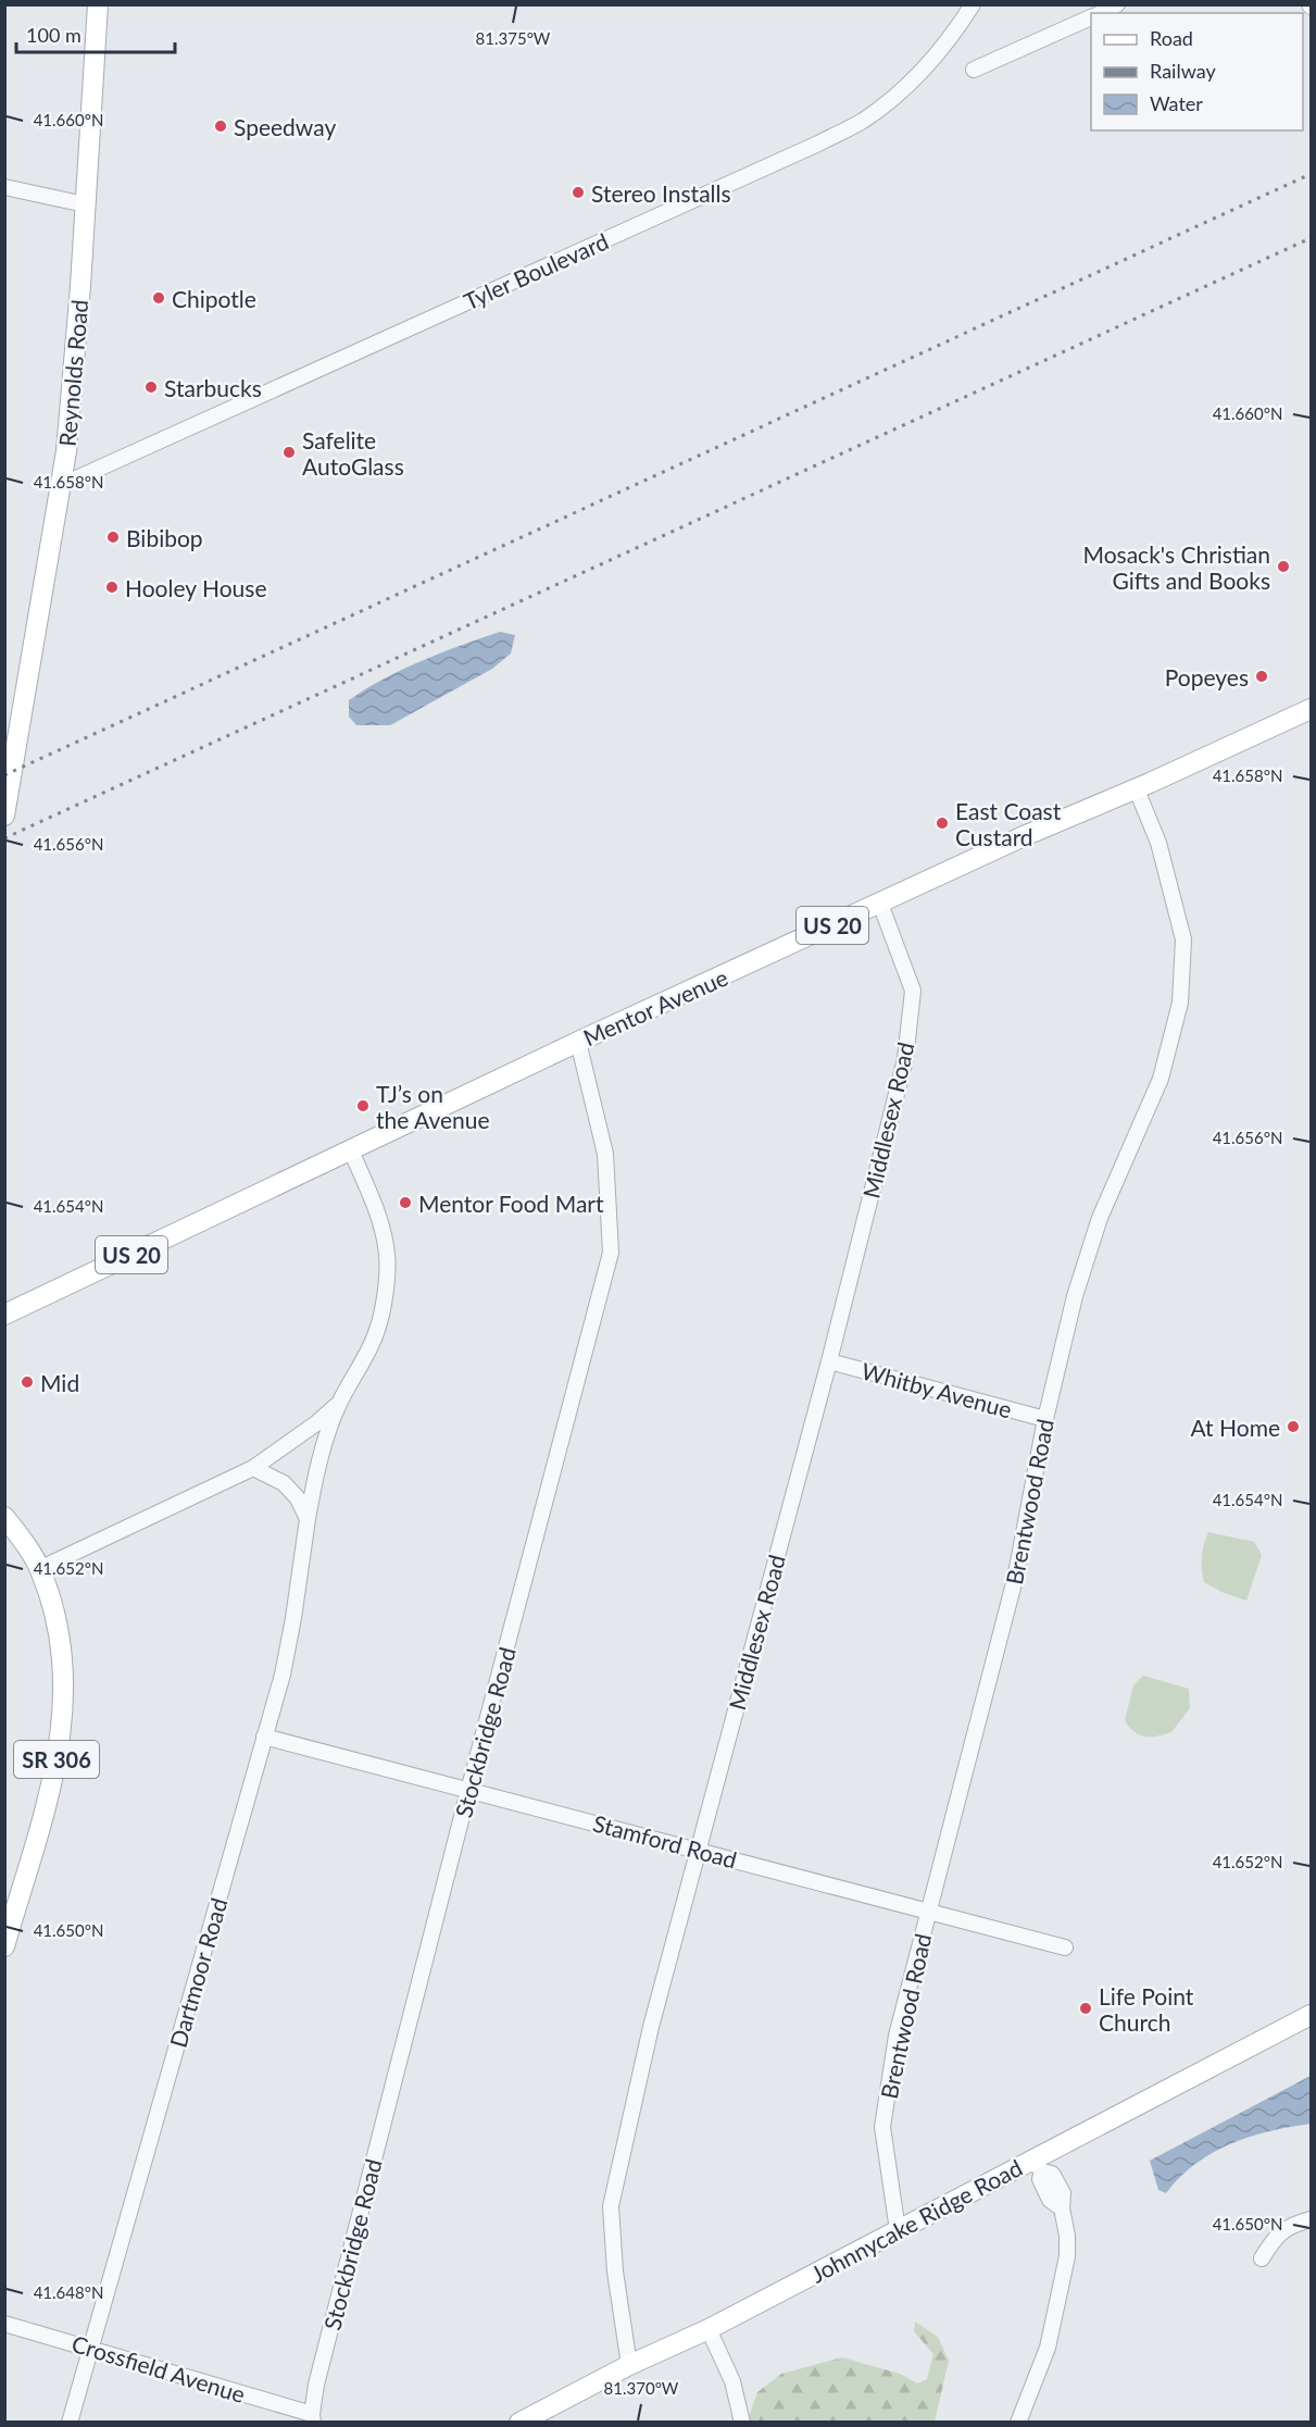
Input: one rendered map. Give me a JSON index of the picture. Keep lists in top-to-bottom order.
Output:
{
  "streets": {
    "main road": [
      "Reynolds Road",
      "US 20",
      "Mentor Avenue",
      "SR 306",
      "Johnnycake Ridge Road"
    ],
    "street": [
      "Tyler Boulevard",
      "Middlesex Road",
      "Whitby Avenue",
      "Brentwood Road",
      "Stockbridge Road",
      "Stamford Road",
      "Dartmoor Road",
      "Crossfield Avenue"
    ]
  },
  "crossings": [
    ["Tyler Boulevard", "Reynolds Road"],
    ["Mentor Avenue", "Middlesex Road"],
    ["Mentor Avenue", "Brentwood Road"],
    ["Mentor Avenue", "Stockbridge Road"],
    ["Mentor Avenue", "Dartmoor Road"],
    ["Middlesex Road", "Whitby Avenue"],
    ["Middlesex Road", "Stamford Road"],
    ["Middlesex Road", "Johnnycake Ridge Road"],
    ["Whitby Avenue", "Brentwood Road"],
    ["Brentwood Road", "Stamford Road"],
    ["Brentwood Road", "Johnnycake Ridge Road"],
    ["Stockbridge Road", "Stamford Road"],
    ["Stockbridge Road", "Crossfield Avenue"],
    ["Stamford Road", "Dartmoor Road"],
    ["Dartmoor Road", "Crossfield Avenue"]
  ],
  "places": [
    "Speedway",
    "Stereo Installs",
    "Chipotle",
    "Starbucks",
    "Safelite AutoGlass",
    "Bibibop",
    "Mosack's Christian Gifts and Books",
    "Hooley House",
    "Popeyes",
    "East Coast Custard",
    "TJ’s on the Avenue",
    "Mentor Food Mart",
    "Mid",
    "At Home",
    "Life Point Church"
  ],
  "legend": ["Road", "Railway", "Water"],
  "scale_bar": "100 m",
  "coordinates": [
    "81.375°W",
    "41.660°N",
    "41.658°N",
    "41.656°N",
    "41.654°N",
    "41.652°N",
    "41.650°N",
    "41.648°N",
    "81.370°W"
  ]
}
